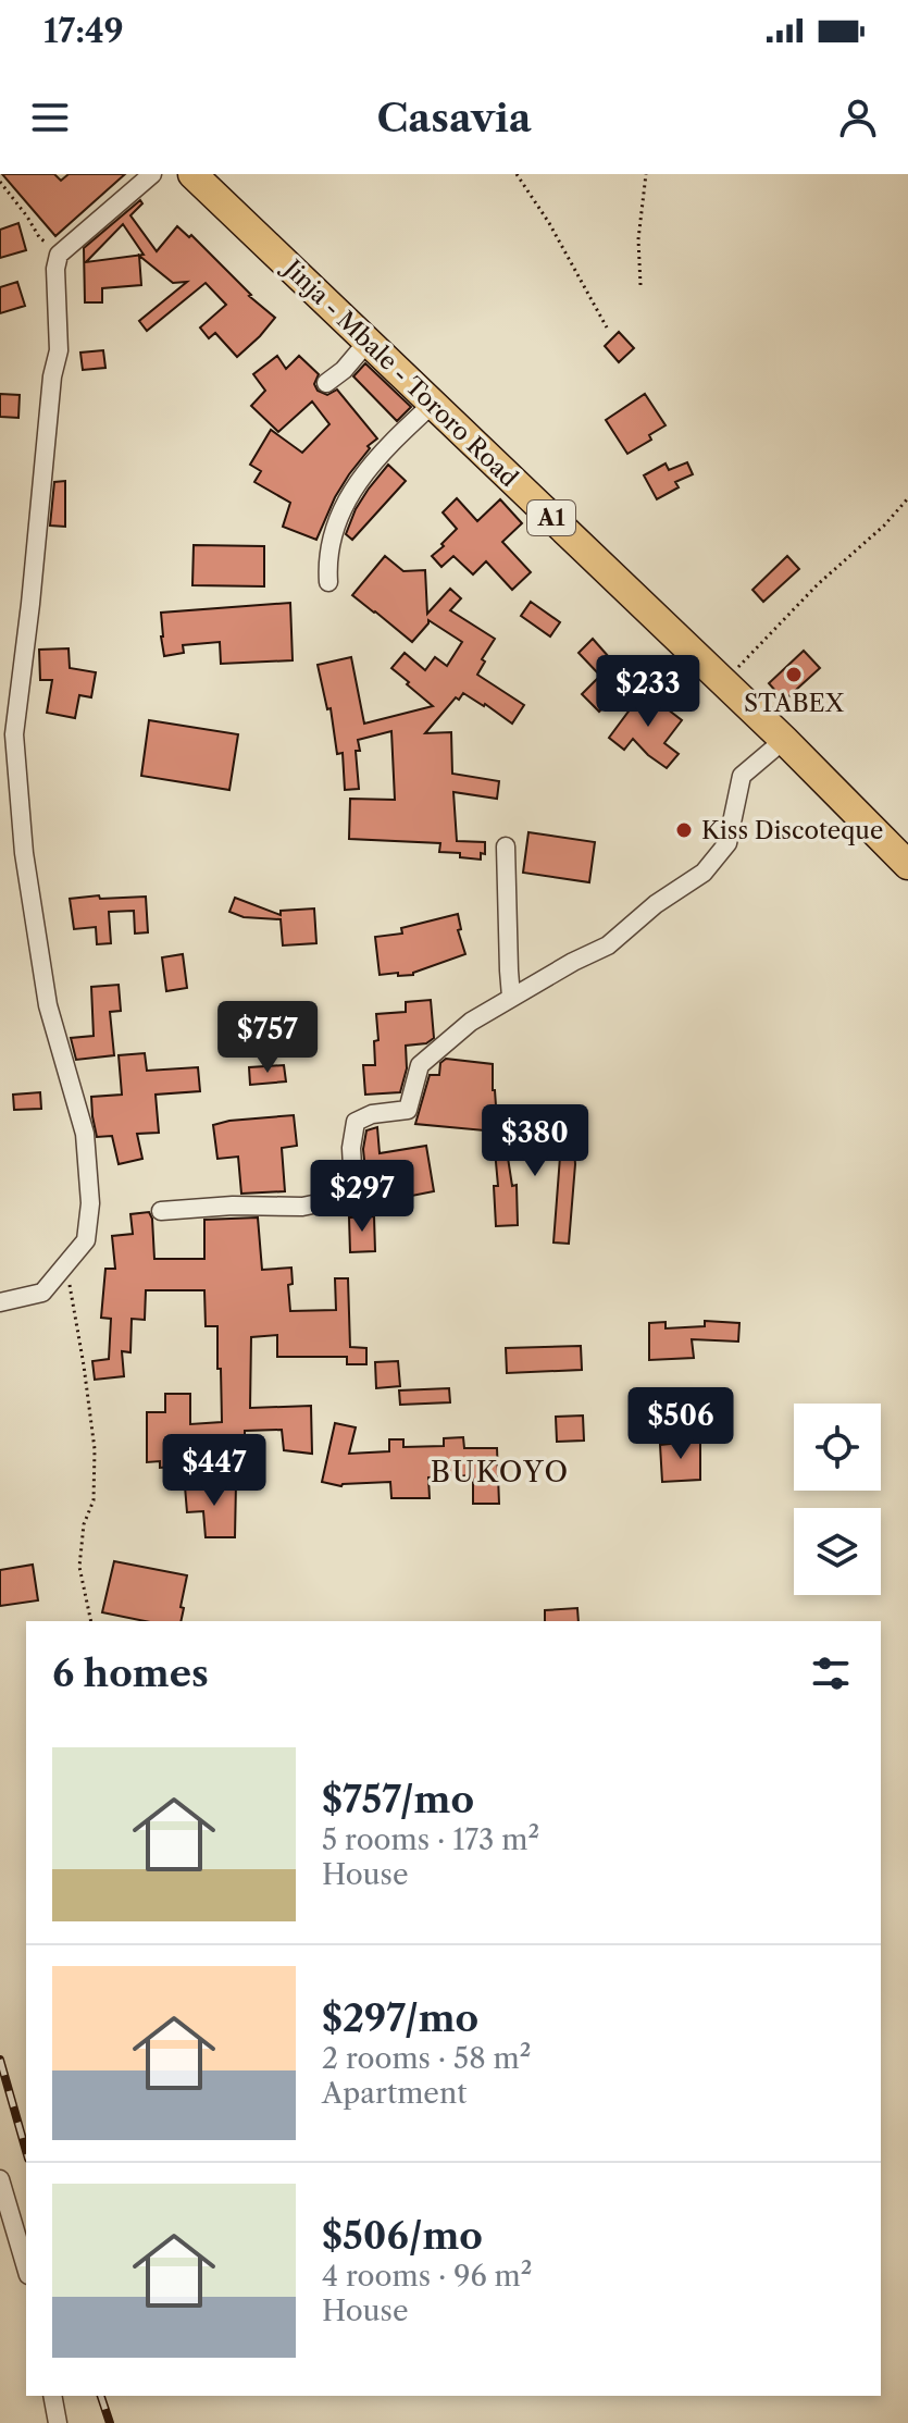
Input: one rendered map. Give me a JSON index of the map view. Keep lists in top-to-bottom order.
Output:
{
  "streets": {
    "main road": ["Jinja - Mbale - Tororo Road", "A1"]
  },
  "districts": ["BUKOYO"],
  "places": ["STABEX", "Kiss Discoteque"],
  "page": {
    "status": "17:49",
    "header": "Casavia",
    "price": [
      "$233",
      "$757",
      "$380",
      "$297",
      "$506",
      "$447"
    ],
    "heading": "6 homes",
    "list": [
      {
        "name": "$757/mo",
        "note": "5 rooms · 173 m² · House"
      },
      {
        "name": "$297/mo",
        "note": "2 rooms · 58 m² · Apartment"
      },
      {
        "name": "$506/mo",
        "note": "4 rooms · 96 m² · House"
      }
    ]
  }
}
